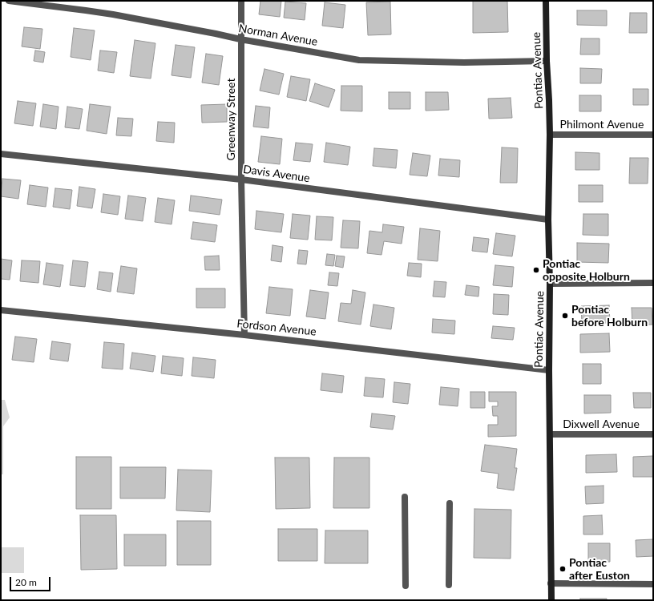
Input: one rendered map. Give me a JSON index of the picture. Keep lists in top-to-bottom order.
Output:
{
  "streets": {
    "main road": ["Pontiac Avenue"],
    "street": [
      "Norman Avenue",
      "Greenway Street",
      "Philmont Avenue",
      "Davis Avenue",
      "Fordson Avenue",
      "Dixwell Avenue"
    ]
  },
  "crossings": [
    ["Norman Avenue", "Pontiac Avenue"],
    ["Norman Avenue", "Greenway Street"],
    ["Pontiac Avenue", "Philmont Avenue"],
    ["Pontiac Avenue", "Davis Avenue"],
    ["Pontiac Avenue", "Fordson Avenue"],
    ["Pontiac Avenue", "Dixwell Avenue"],
    ["Greenway Street", "Davis Avenue"],
    ["Greenway Street", "Fordson Avenue"]
  ],
  "places": ["Pontiac opposite Holburn", "Pontiac before Holburn", "Pontiac after Euston"],
  "scale_bar": "20 m"
}
